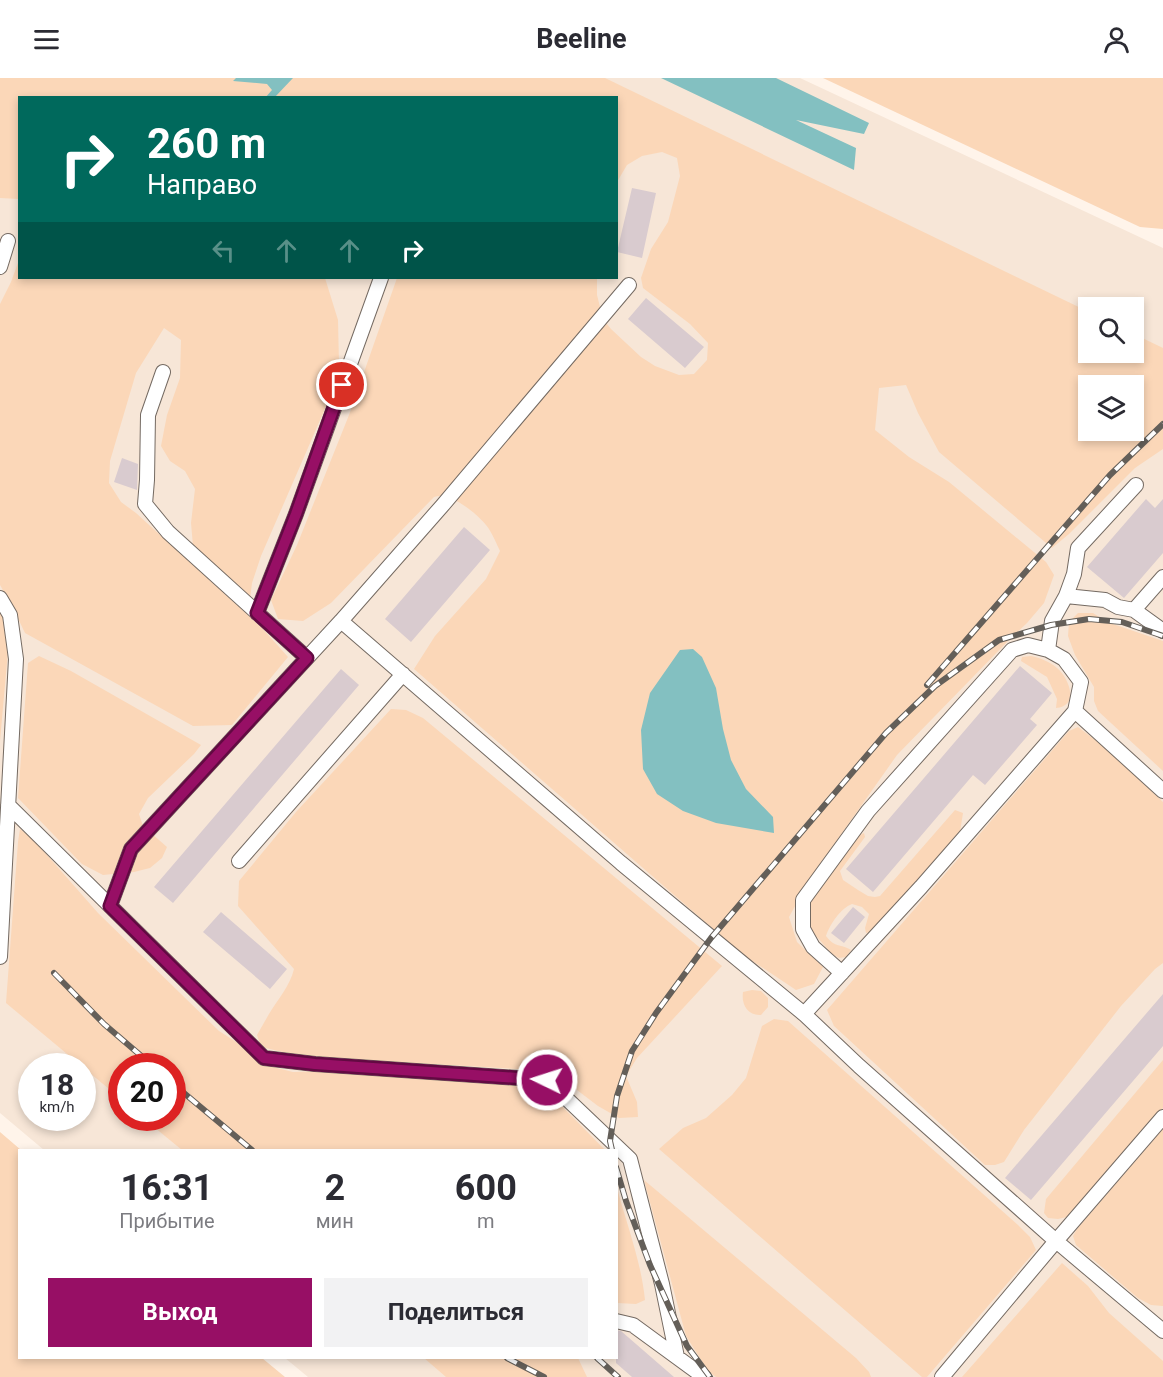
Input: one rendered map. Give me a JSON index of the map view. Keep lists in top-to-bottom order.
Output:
{
  "page": {
    "header": "Beeline",
    "turn": ["260 m", "Направо"],
    "speed": "18 km/h",
    "limit": "20",
    "eta": [
      "16:31",
      "Прибытие",
      "2",
      "мин",
      "600",
      "m"
    ],
    "buttons": ["Выход", "Поделиться"]
  }
}
